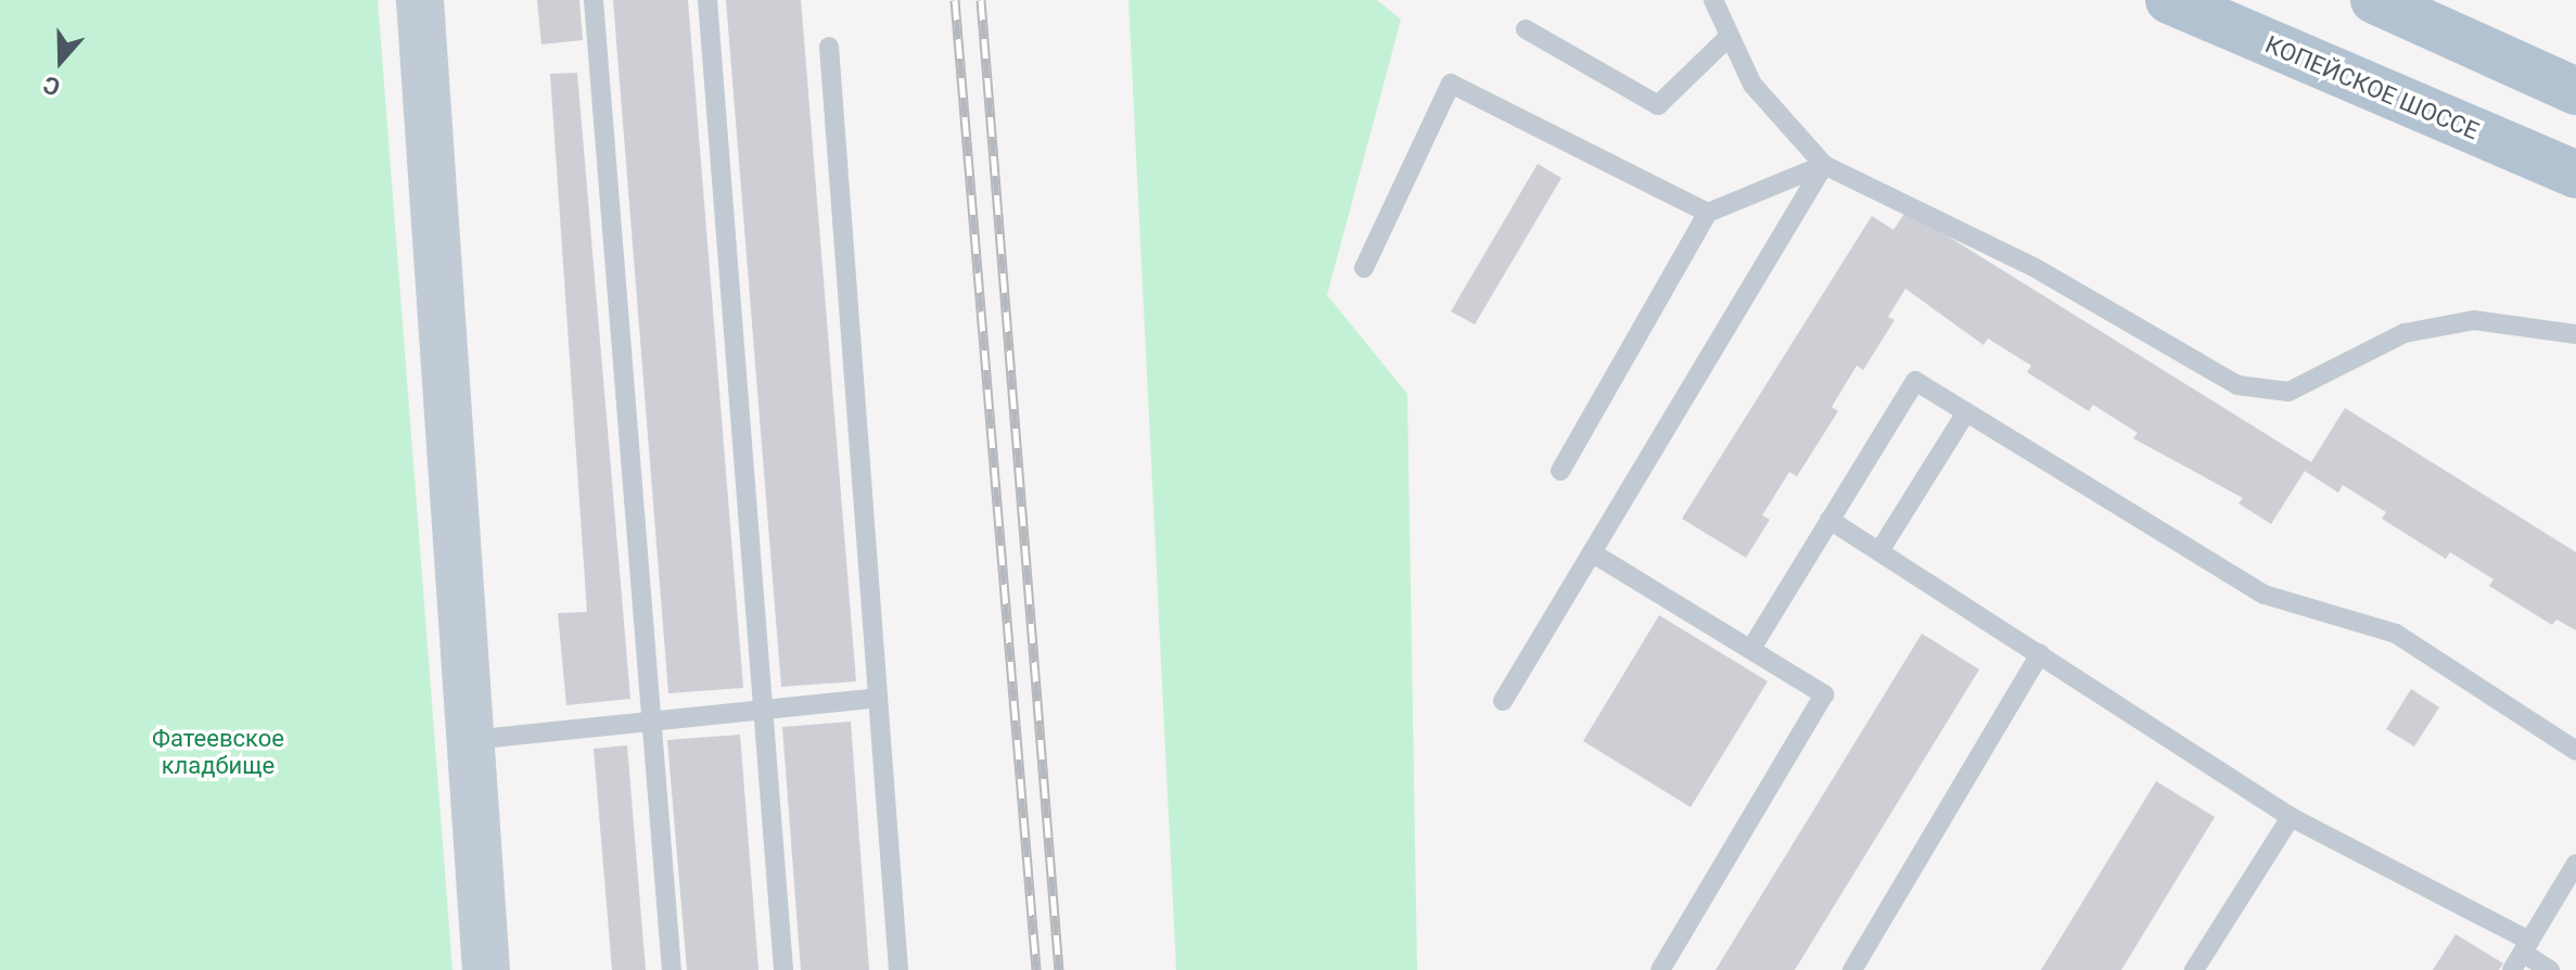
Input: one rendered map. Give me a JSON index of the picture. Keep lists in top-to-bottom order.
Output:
{
  "streets": {
    "main road": ["КОПЕЙСКОЕ ШОССЕ"]
  },
  "parks": ["Фатеевское кладбище"],
  "north": "bottom"
}
